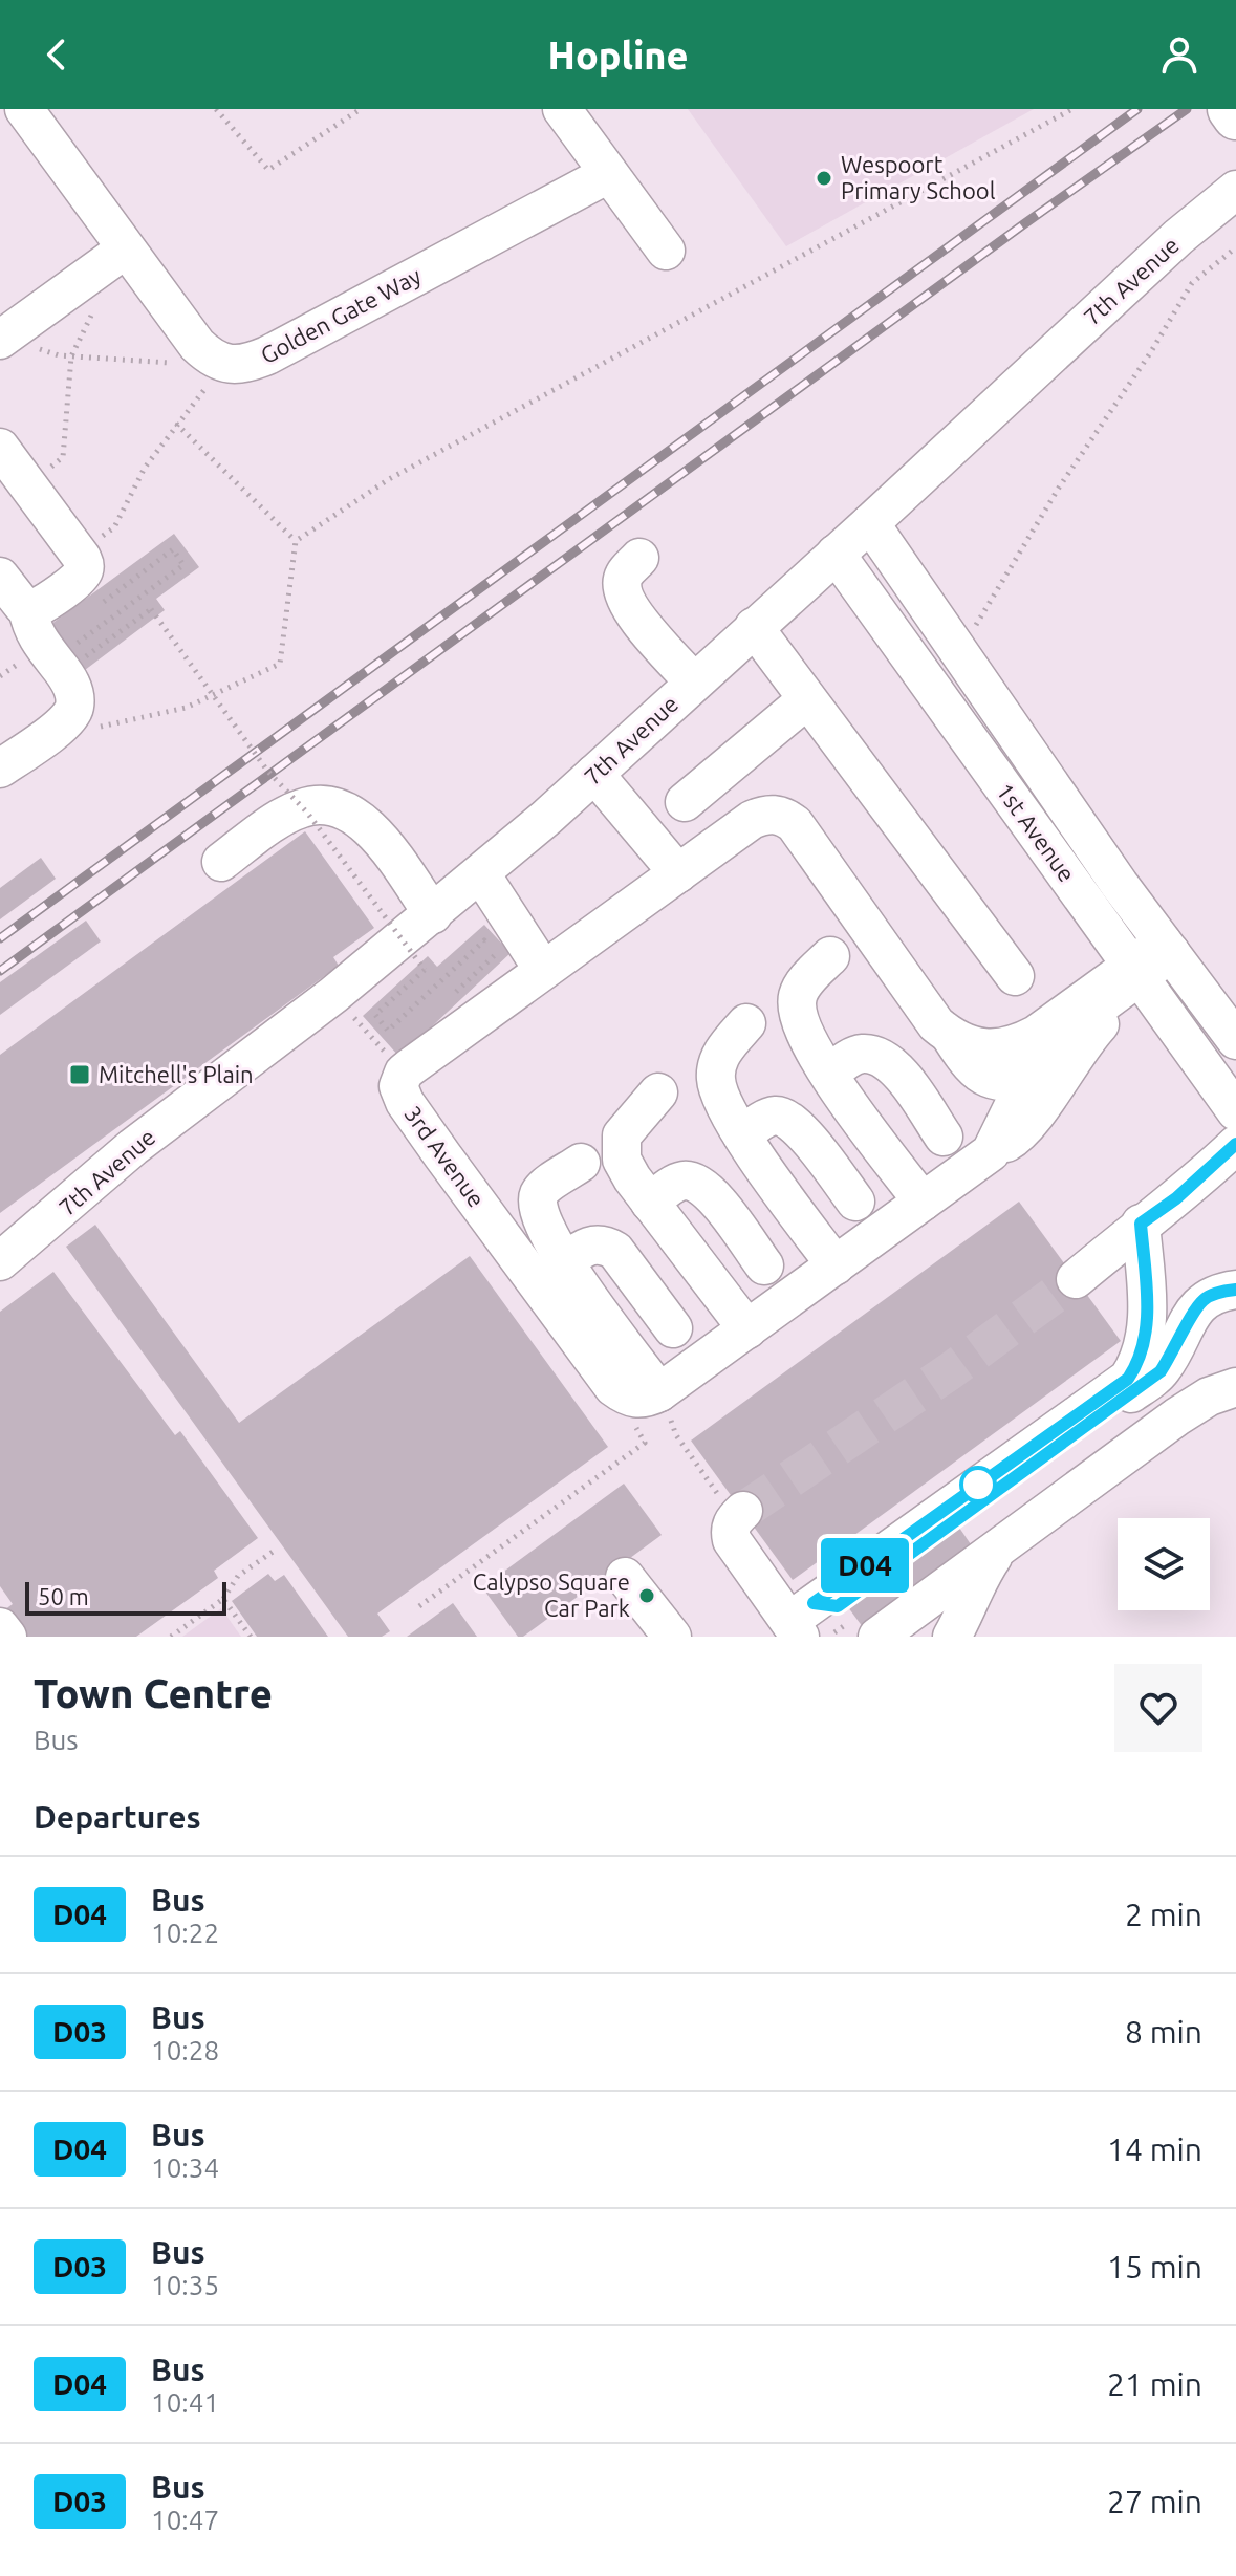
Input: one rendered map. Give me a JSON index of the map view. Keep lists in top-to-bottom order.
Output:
{
  "streets": {
    "street": [
      "7th Avenue",
      "Golden Gate Way",
      "1st Avenue",
      "3rd Avenue"
    ]
  },
  "crossings": [
    ["7th Avenue", "1st Avenue"]
  ],
  "places": {
    "other": ["Wespoort Primary School", "Calypso Square Car Park"],
    "transit": ["Mitchell's Plain"]
  },
  "lines": ["bus line D04"],
  "scale_bar": "50 m",
  "page": {
    "header": "Hopline",
    "on_map": "D04",
    "scale": "50 m",
    "heading": [
      ["Town Centre", "Bus"],
      "Departures"
    ],
    "list": [
      {
        "mark": "D04",
        "name": "Bus",
        "note": "10:22",
        "value": "2 min"
      },
      {
        "mark": "D03",
        "name": "Bus",
        "note": "10:28",
        "value": "8 min"
      },
      {
        "mark": "D04",
        "name": "Bus",
        "note": "10:34",
        "value": "14 min"
      },
      {
        "mark": "D03",
        "name": "Bus",
        "note": "10:35",
        "value": "15 min"
      },
      {
        "mark": "D04",
        "name": "Bus",
        "note": "10:41",
        "value": "21 min"
      },
      {
        "mark": "D03",
        "name": "Bus",
        "note": "10:47",
        "value": "27 min"
      }
    ]
  }
}
